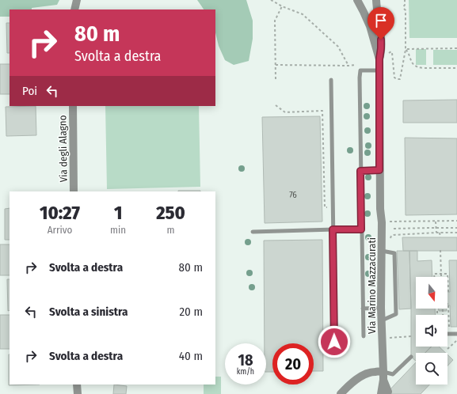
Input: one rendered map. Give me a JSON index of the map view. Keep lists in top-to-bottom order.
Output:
{
  "streets": {
    "street": ["Via degli Alagno", "Via Marino Mazzacurati"]
  },
  "house_numbers": ["76"],
  "north": "bottom",
  "page": {
    "turn": ["80 m", "Svolta a destra"],
    "then": "Poi",
    "eta": [
      "10:27",
      "Arrivo",
      "1",
      "min",
      "250",
      "m"
    ],
    "list": [
      {
        "name": "Svolta a destra",
        "value": "80 m"
      },
      {
        "name": "Svolta a sinistra",
        "value": "20 m"
      },
      {
        "name": "Svolta a destra",
        "value": "40 m"
      }
    ],
    "speed": "18 km/h",
    "limit": "20"
  }
}
